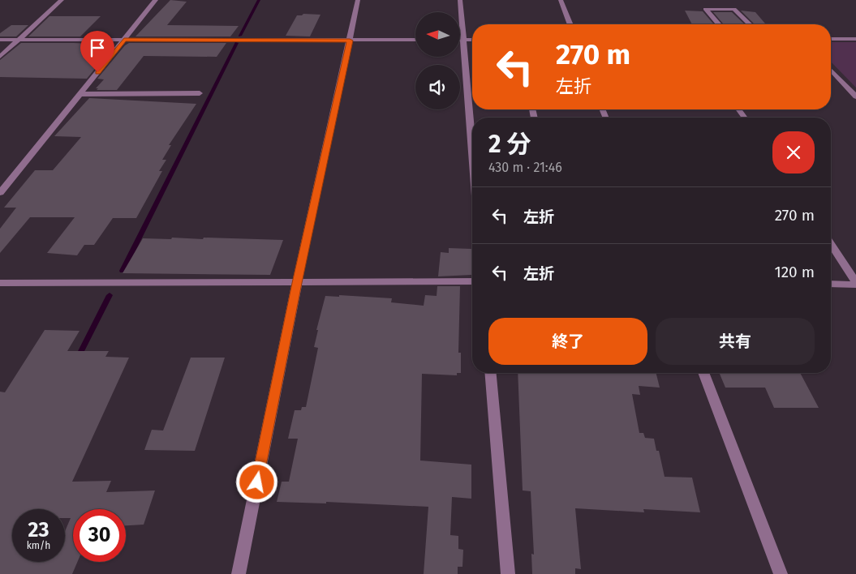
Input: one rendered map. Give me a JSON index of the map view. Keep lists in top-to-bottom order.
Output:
{
  "north": "left",
  "page": {
    "turn": ["270 m", "左折"],
    "heading": ["2 分", "430 m · 21:46"],
    "list": [
      {
        "name": "左折",
        "value": "270 m"
      },
      {
        "name": "左折",
        "value": "120 m"
      }
    ],
    "buttons": ["終了", "共有"],
    "speed": "23 km/h",
    "limit": "30"
  }
}
